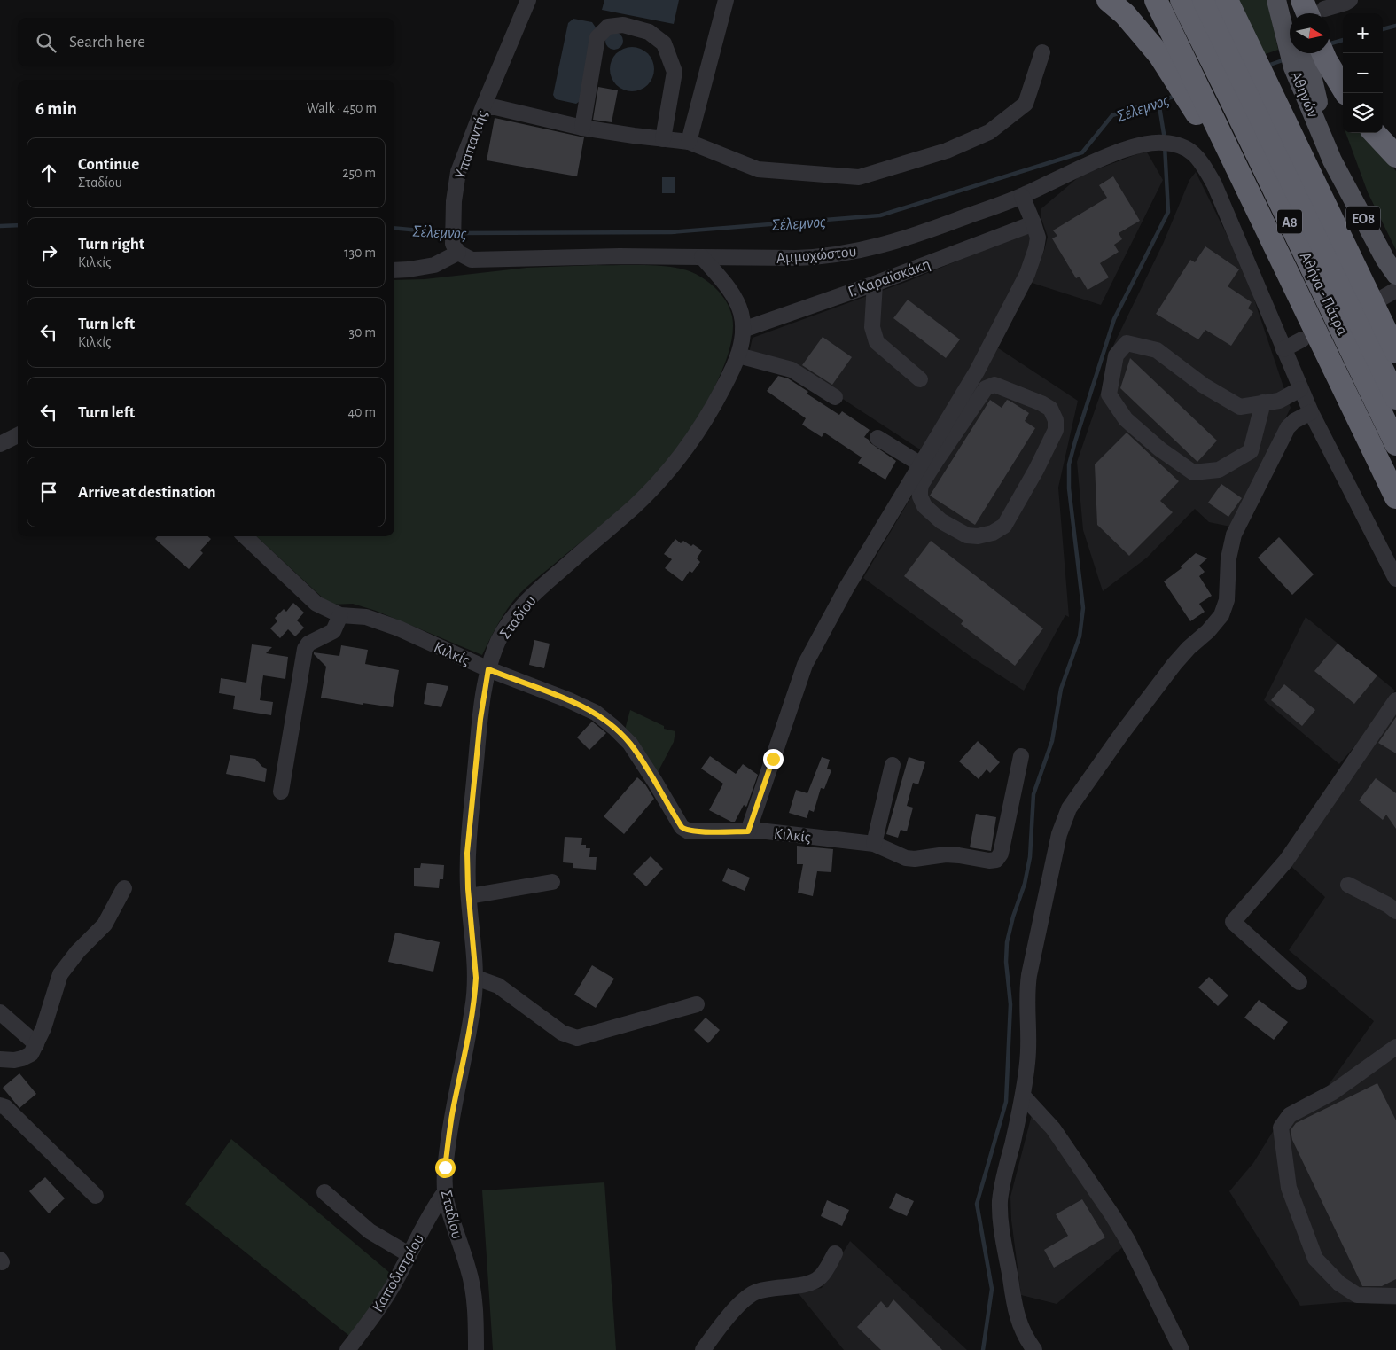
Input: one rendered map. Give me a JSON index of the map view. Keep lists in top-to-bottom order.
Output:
{
  "streets": {
    "highway": ["Α8", "Αθήνα - Πάτρα"],
    "main road": ["Αθηνών", "ΕΟ8"],
    "street": [
      "Υπαπαντής",
      "Αμμοχώστου",
      "Γ. Καραϊσκάκη",
      "Σταδίου",
      "Κιλκίς",
      "Καποδιστρίου"
    ]
  },
  "crossings": [
    ["Υπαπαντής", "Αμμοχώστου"],
    ["Αμμοχώστου", "Σταδίου"],
    ["Γ. Καραϊσκάκη", "Σταδίου"],
    ["Σταδίου", "Κιλκίς"],
    ["Σταδίου", "Καποδιστρίου"]
  ],
  "water": ["Σέλεμνος"],
  "north": "right",
  "page": {
    "map_buttons": ["+", "−"],
    "search": "Search here",
    "heading": ["6 min", "Walk · 450 m"],
    "list": [
      ["Continue", "Σταδίου", "250 m"],
      ["Turn right", "Κιλκίς", "130 m"],
      ["Turn left", "Κιλκίς", "30 m"],
      ["Turn left", "40 m"],
      "Arrive at destination"
    ]
  }
}
